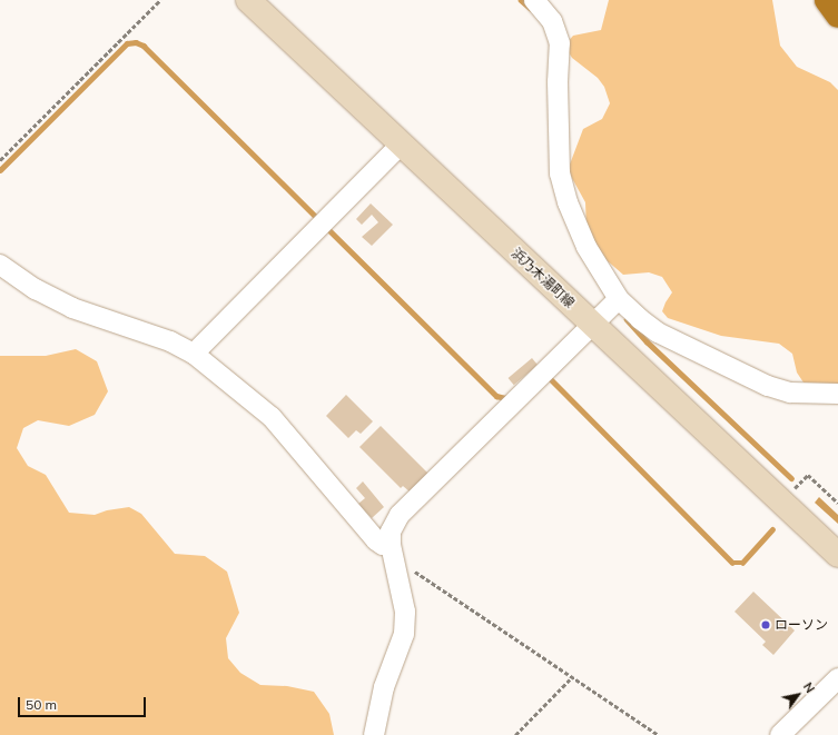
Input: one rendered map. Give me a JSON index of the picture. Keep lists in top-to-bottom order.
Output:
{
  "streets": {
    "main road": ["浜乃木湯町線"]
  },
  "places": ["ローソン"],
  "scale_bar": "50 m",
  "north": "top right"
}
